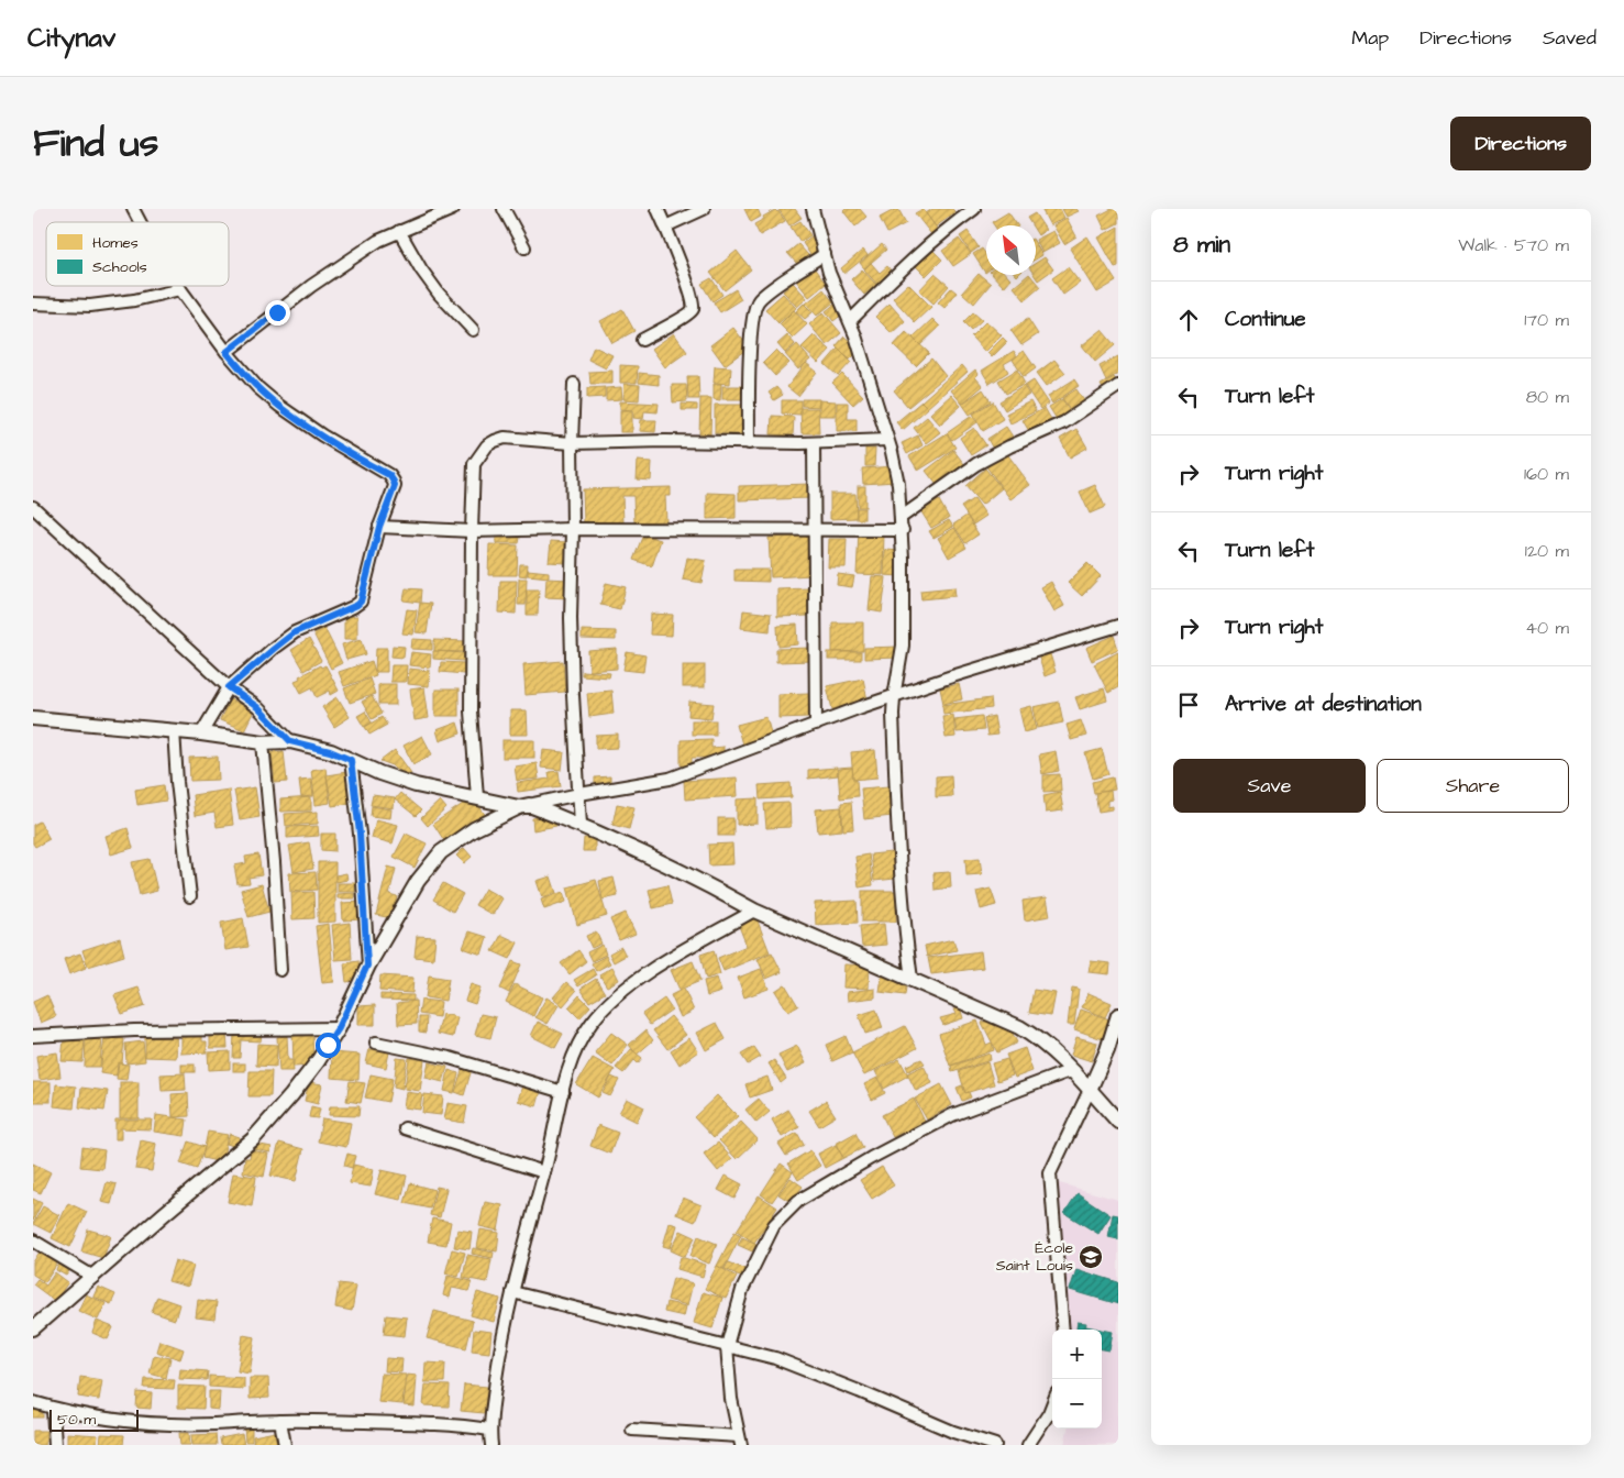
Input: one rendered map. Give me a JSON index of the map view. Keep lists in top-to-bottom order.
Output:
{
  "places": {
    "school or university": ["École Saint Louis"]
  },
  "legend": ["Homes", "Schools"],
  "scale_bar": "50 m",
  "north": "top left",
  "page": {
    "header": "Citynav",
    "nav": ["Map", "Directions", "Saved"],
    "title": "Find us",
    "buttons": [
      "Directions",
      ["Save", "Share"]
    ],
    "heading": ["8 min", "Walk · 570 m"],
    "list": [
      ["Continue", "170 m"],
      ["Turn left", "80 m"],
      ["Turn right", "160 m"],
      ["Turn left", "120 m"],
      ["Turn right", "40 m"],
      "Arrive at destination"
    ],
    "map_buttons": ["+", "−"],
    "scale": "50 m"
  }
}
